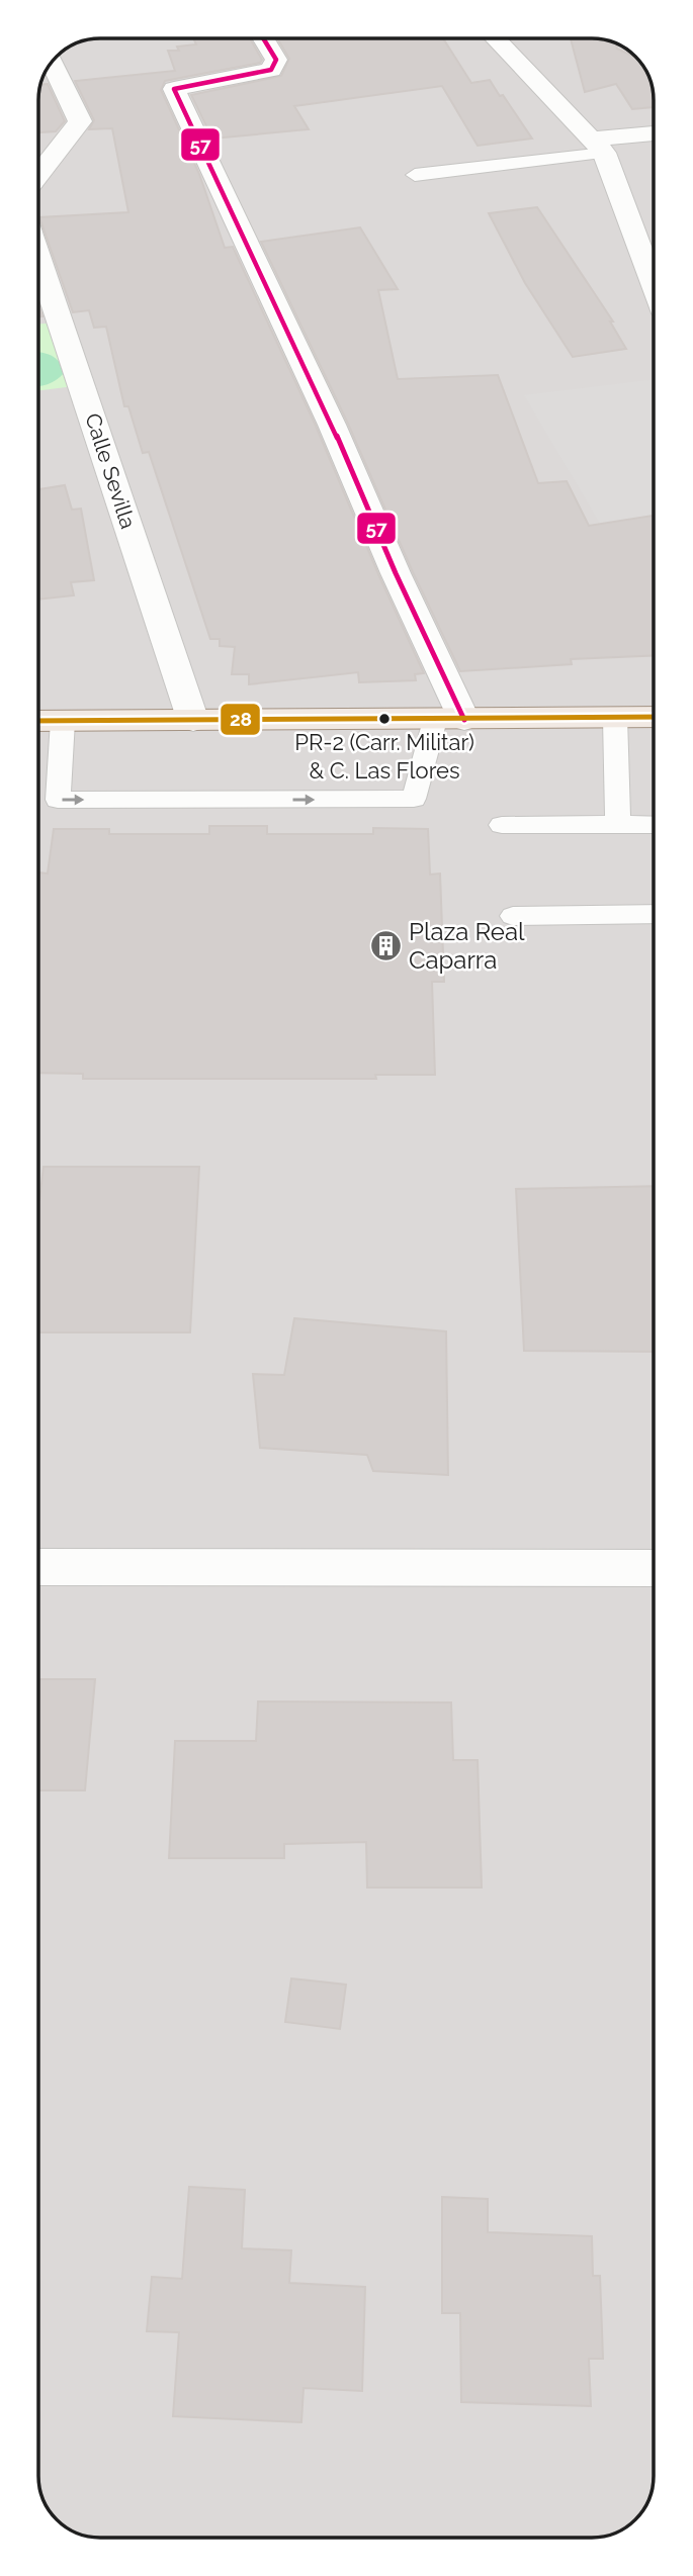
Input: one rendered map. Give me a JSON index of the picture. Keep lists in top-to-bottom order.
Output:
{
  "streets": {
    "street": ["Calle Sevilla"]
  },
  "places": {
    "other": ["PR-2 (Carr. Militar) & C. Las Flores"],
    "building": ["Plaza Real Caparra"]
  },
  "lines": ["transit line 57", "transit line 28"]
}
